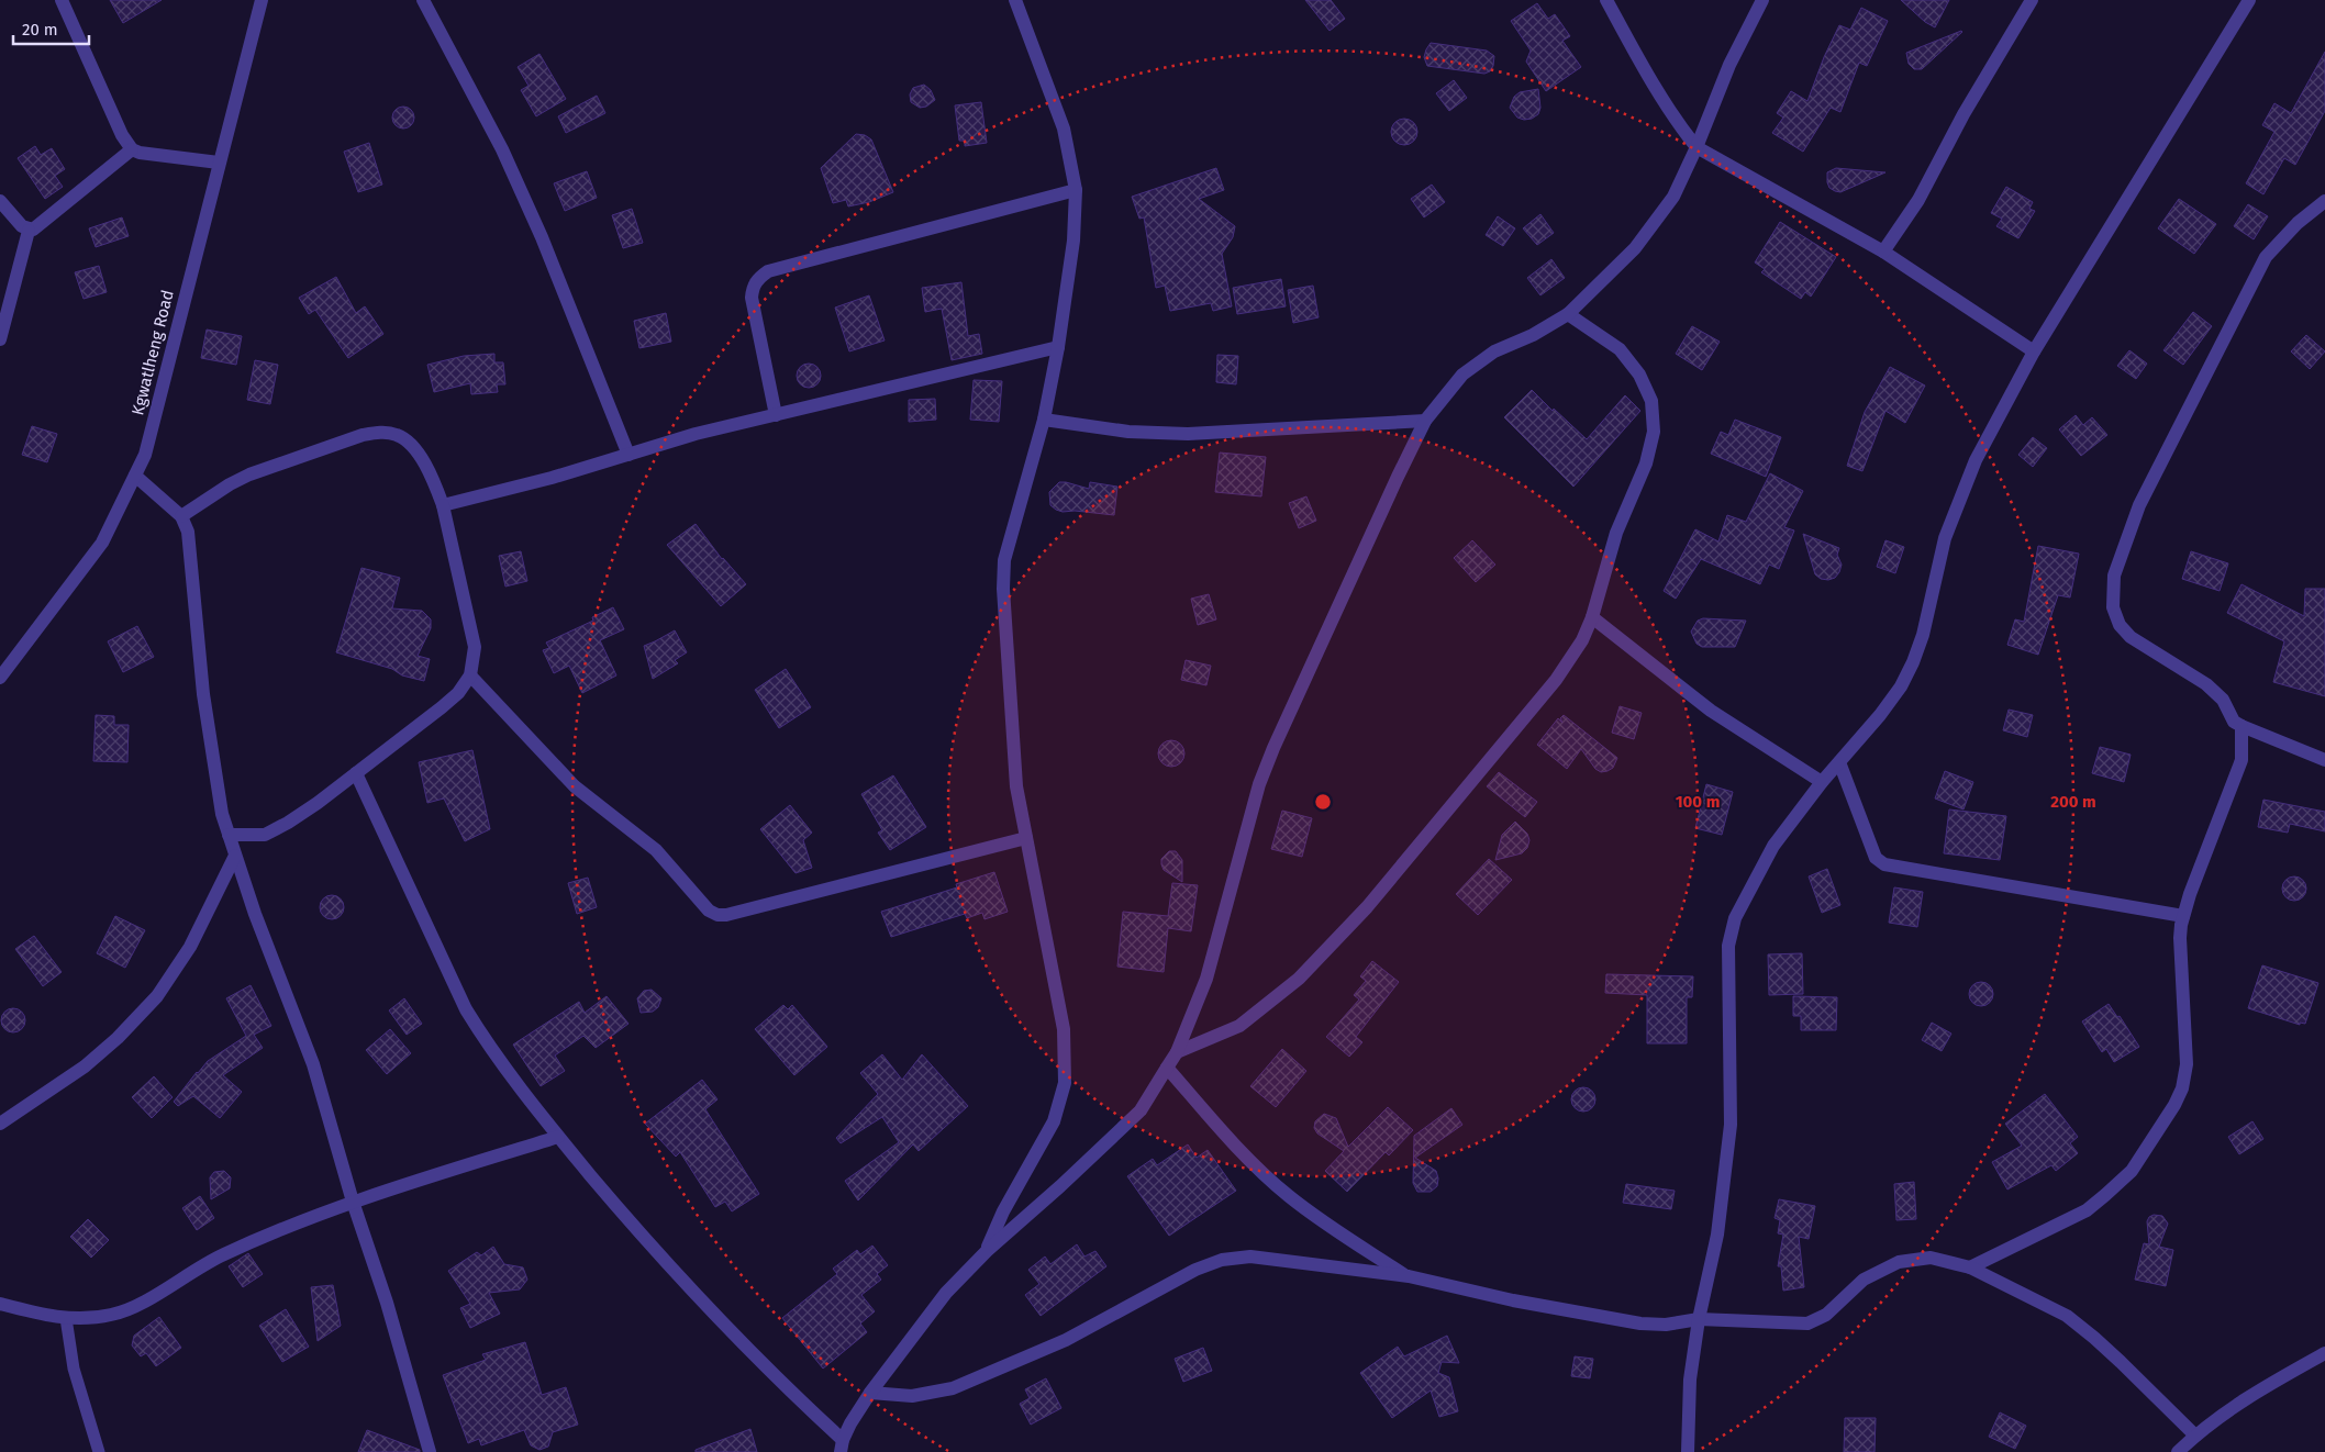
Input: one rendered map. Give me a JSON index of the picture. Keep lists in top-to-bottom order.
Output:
{
  "streets": {
    "street": ["Kgwatlheng Road"]
  },
  "scale_bar": "20 m",
  "rings": ["100 m", "200 m"]
}
